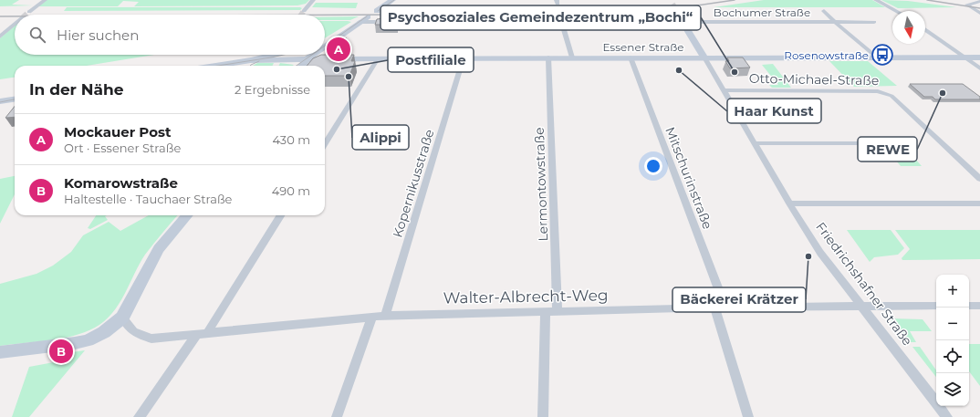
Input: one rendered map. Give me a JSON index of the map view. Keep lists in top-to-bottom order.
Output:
{
  "streets": {
    "main road": ["Essener Straße", "Friedrichshafner Straße"],
    "street": [
      "Bochumer Straße",
      "Otto-Michael-Straße",
      "Mitschurinstraße",
      "Kopernikusstraße",
      "Lermontowstraße",
      "Walter-Albrecht-Weg"
    ]
  },
  "crossings": [
    ["Bochumer Straße", "Essener Straße"],
    ["Bochumer Straße", "Friedrichshafner Straße"],
    ["Essener Straße", "Mitschurinstraße"],
    ["Essener Straße", "Kopernikusstraße"],
    ["Essener Straße", "Lermontowstraße"],
    ["Essener Straße", "Friedrichshafner Straße"],
    ["Otto-Michael-Straße", "Friedrichshafner Straße"],
    ["Mitschurinstraße", "Walter-Albrecht-Weg"],
    ["Kopernikusstraße", "Walter-Albrecht-Weg"],
    ["Lermontowstraße", "Walter-Albrecht-Weg"],
    ["Friedrichshafner Straße", "Walter-Albrecht-Weg"]
  ],
  "places": {
    "bus stop": ["Rosenowstraße"],
    "other": [
      "Postfiliale",
      "Haar Kunst",
      "Psychosoziales Gemeindezentrum „Bochi“",
      "Alippi",
      "REWE",
      "Bäckerei Krätzer"
    ]
  },
  "north": "bottom",
  "page": {
    "search": "Hier suchen",
    "pins": ["A", "B"],
    "heading": ["In der Nähe", "2 Ergebnisse"],
    "list": [
      {
        "mark": "A",
        "name": "Mockauer Post",
        "note": "Ort · Essener Straße",
        "value": "430 m"
      },
      {
        "mark": "B",
        "name": "Komarowstraße",
        "note": "Haltestelle · Tauchaer Straße",
        "value": "490 m"
      }
    ],
    "map_buttons": ["+", "−"]
  }
}
